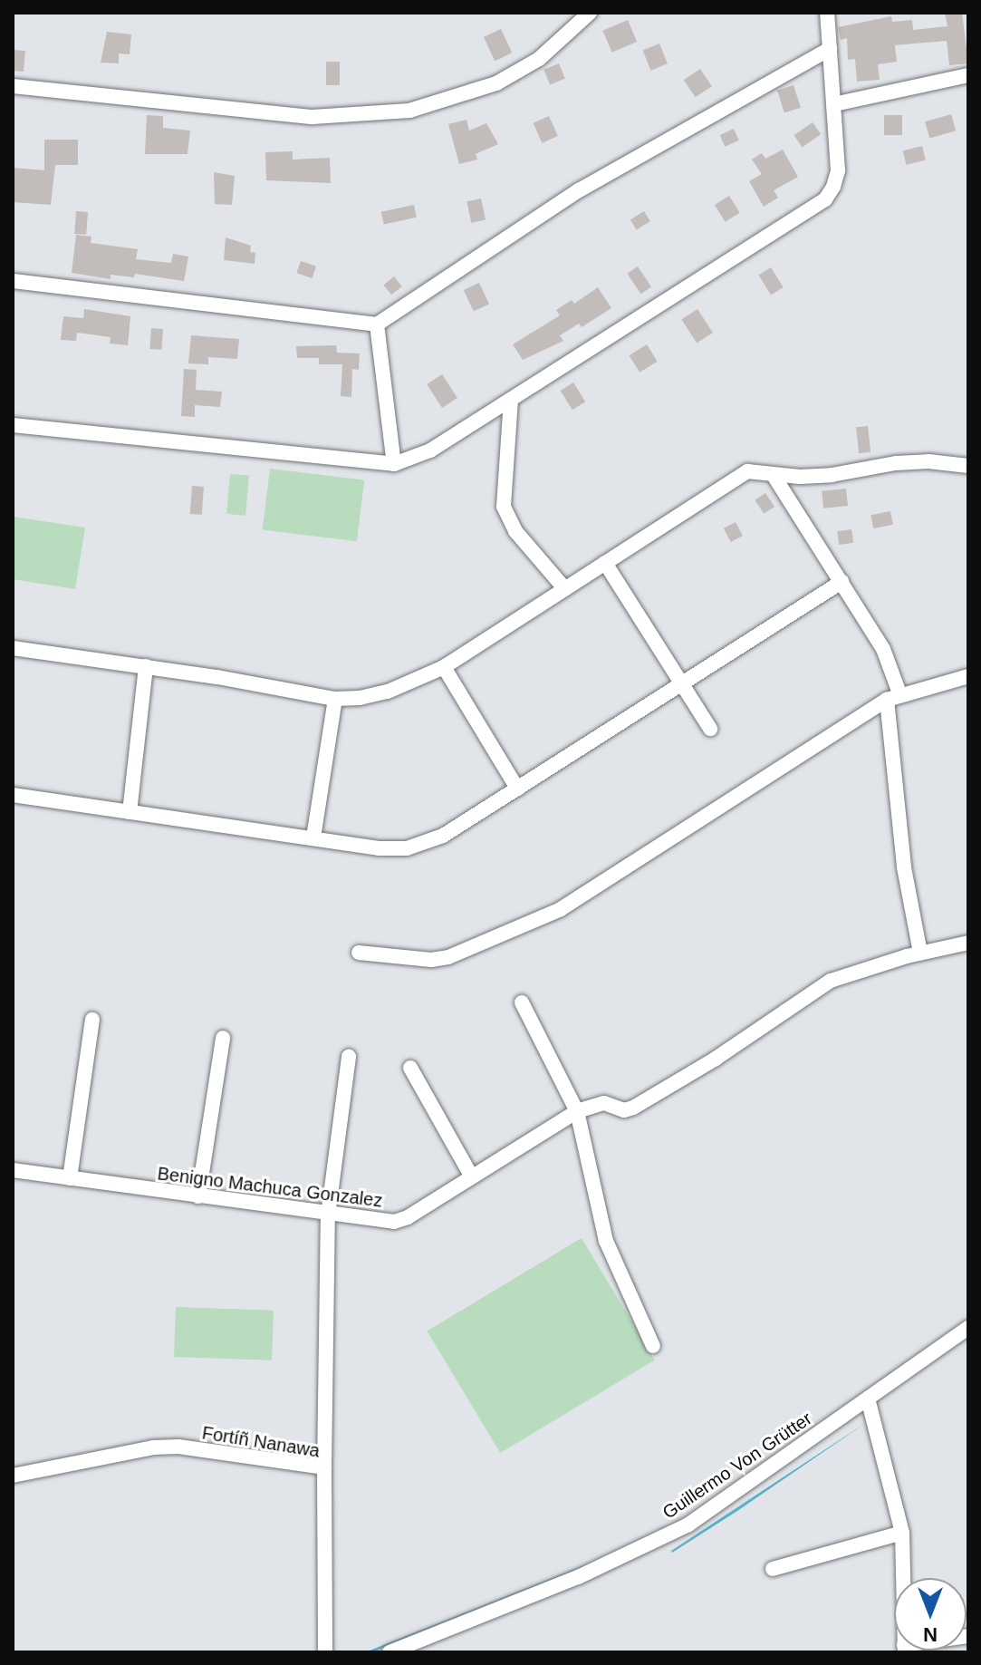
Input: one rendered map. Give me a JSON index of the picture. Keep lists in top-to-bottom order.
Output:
{
  "streets": {
    "street": ["Benigno Machuca Gonzalez", "Fortíñ Nanawa", "Guillermo Von Grütter"]
  },
  "north": "bottom"
}
